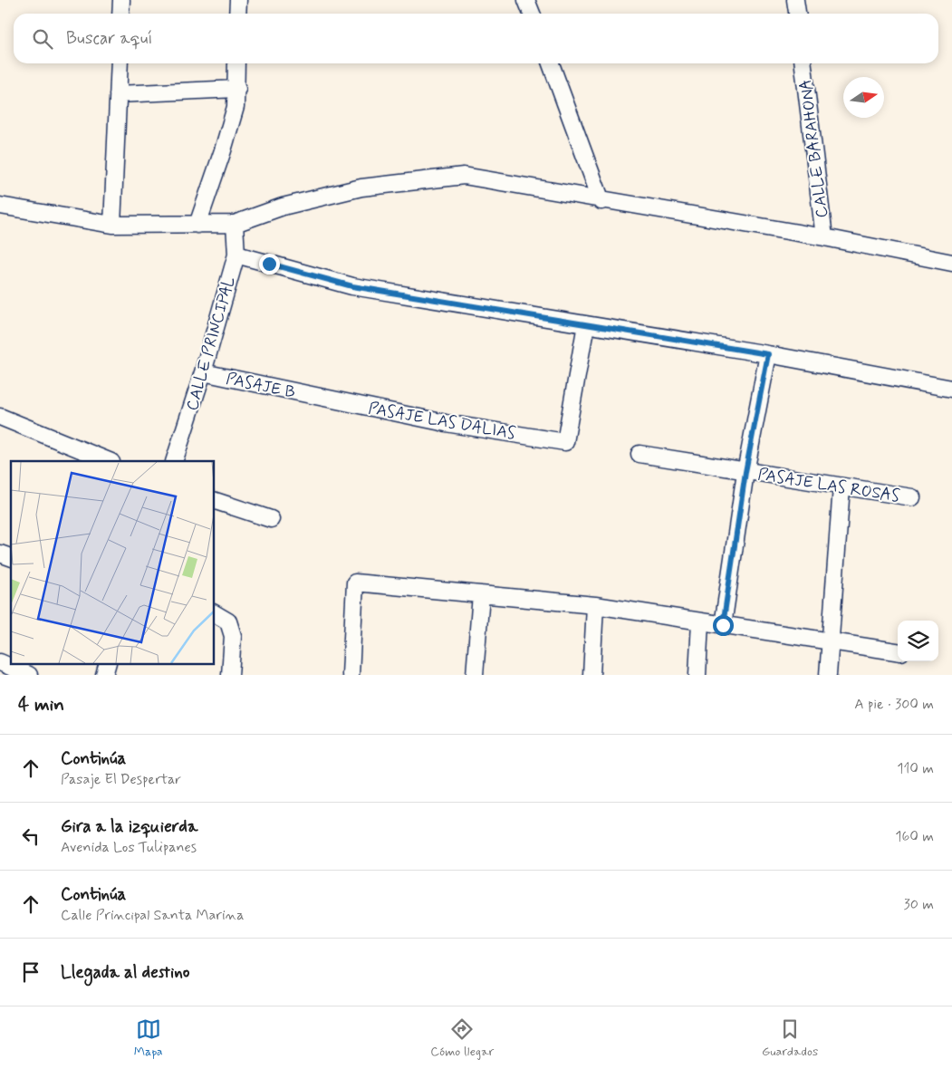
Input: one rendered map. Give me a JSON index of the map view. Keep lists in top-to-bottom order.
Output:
{
  "streets": {
    "street": [
      "CALLE BARAHONA",
      "CALLE PRINCIPAL",
      "PASAJE B",
      "PASAJE LAS DALIAS",
      "PASAJE LAS ROSAS"
    ]
  },
  "crossings": [
    ["CALLE PRINCIPAL", "PASAJE B"],
    ["PASAJE B", "PASAJE LAS DALIAS"]
  ],
  "north": "right",
  "page": {
    "search": "Buscar aquí",
    "heading": ["4 min", "A pie · 300 m"],
    "list": [
      ["Continúa", "Pasaje El Despertar", "110 m"],
      ["Gira a la izquierda", "Avenida Los Tulipanes", "160 m"],
      ["Continúa", "Calle Principal Santa Marina", "30 m"],
      "Llegada al destino"
    ],
    "nav": ["Mapa", "Cómo llegar", "Guardados"]
  }
}
